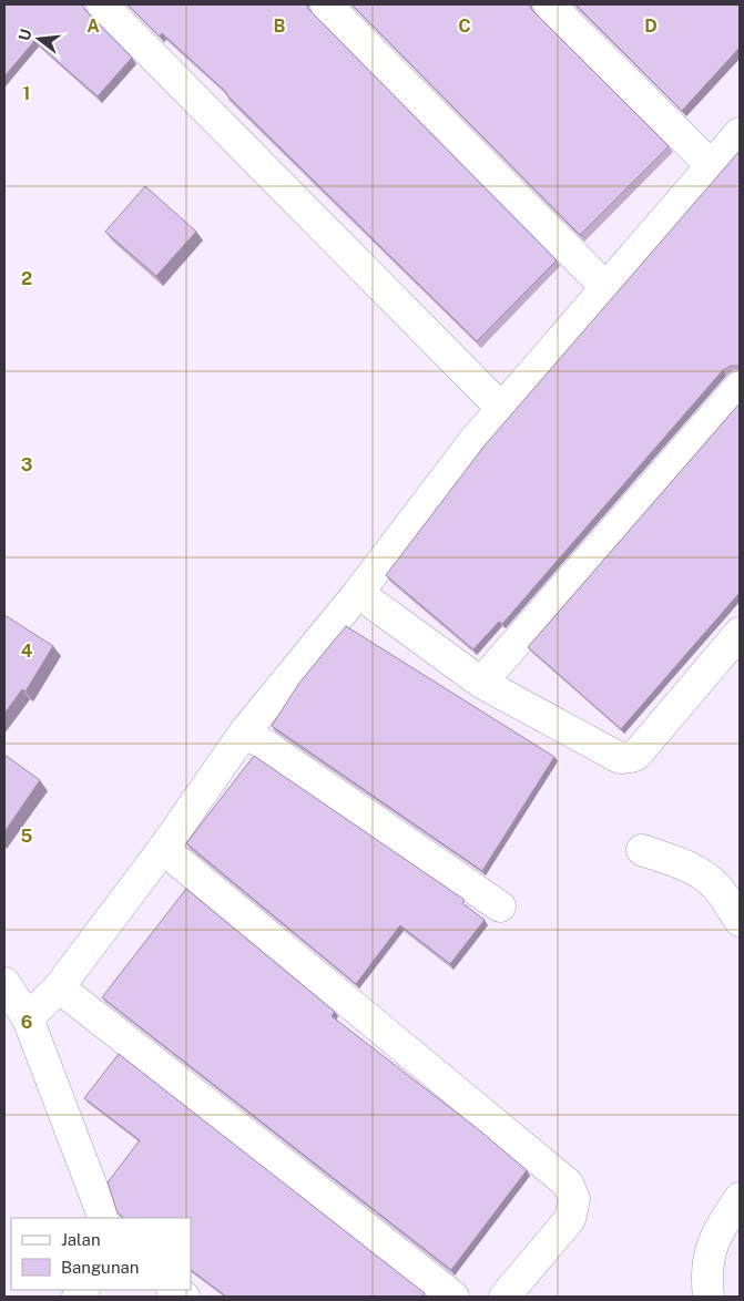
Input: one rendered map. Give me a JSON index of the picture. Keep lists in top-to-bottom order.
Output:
{
  "legend": ["Jalan", "Bangunan"],
  "north": "left",
  "grid": {
    "columns": [
      "A",
      "B",
      "C",
      "D"
    ],
    "rows": [
      "1",
      "2",
      "3",
      "4",
      "5",
      "6"
    ]
  }
}
